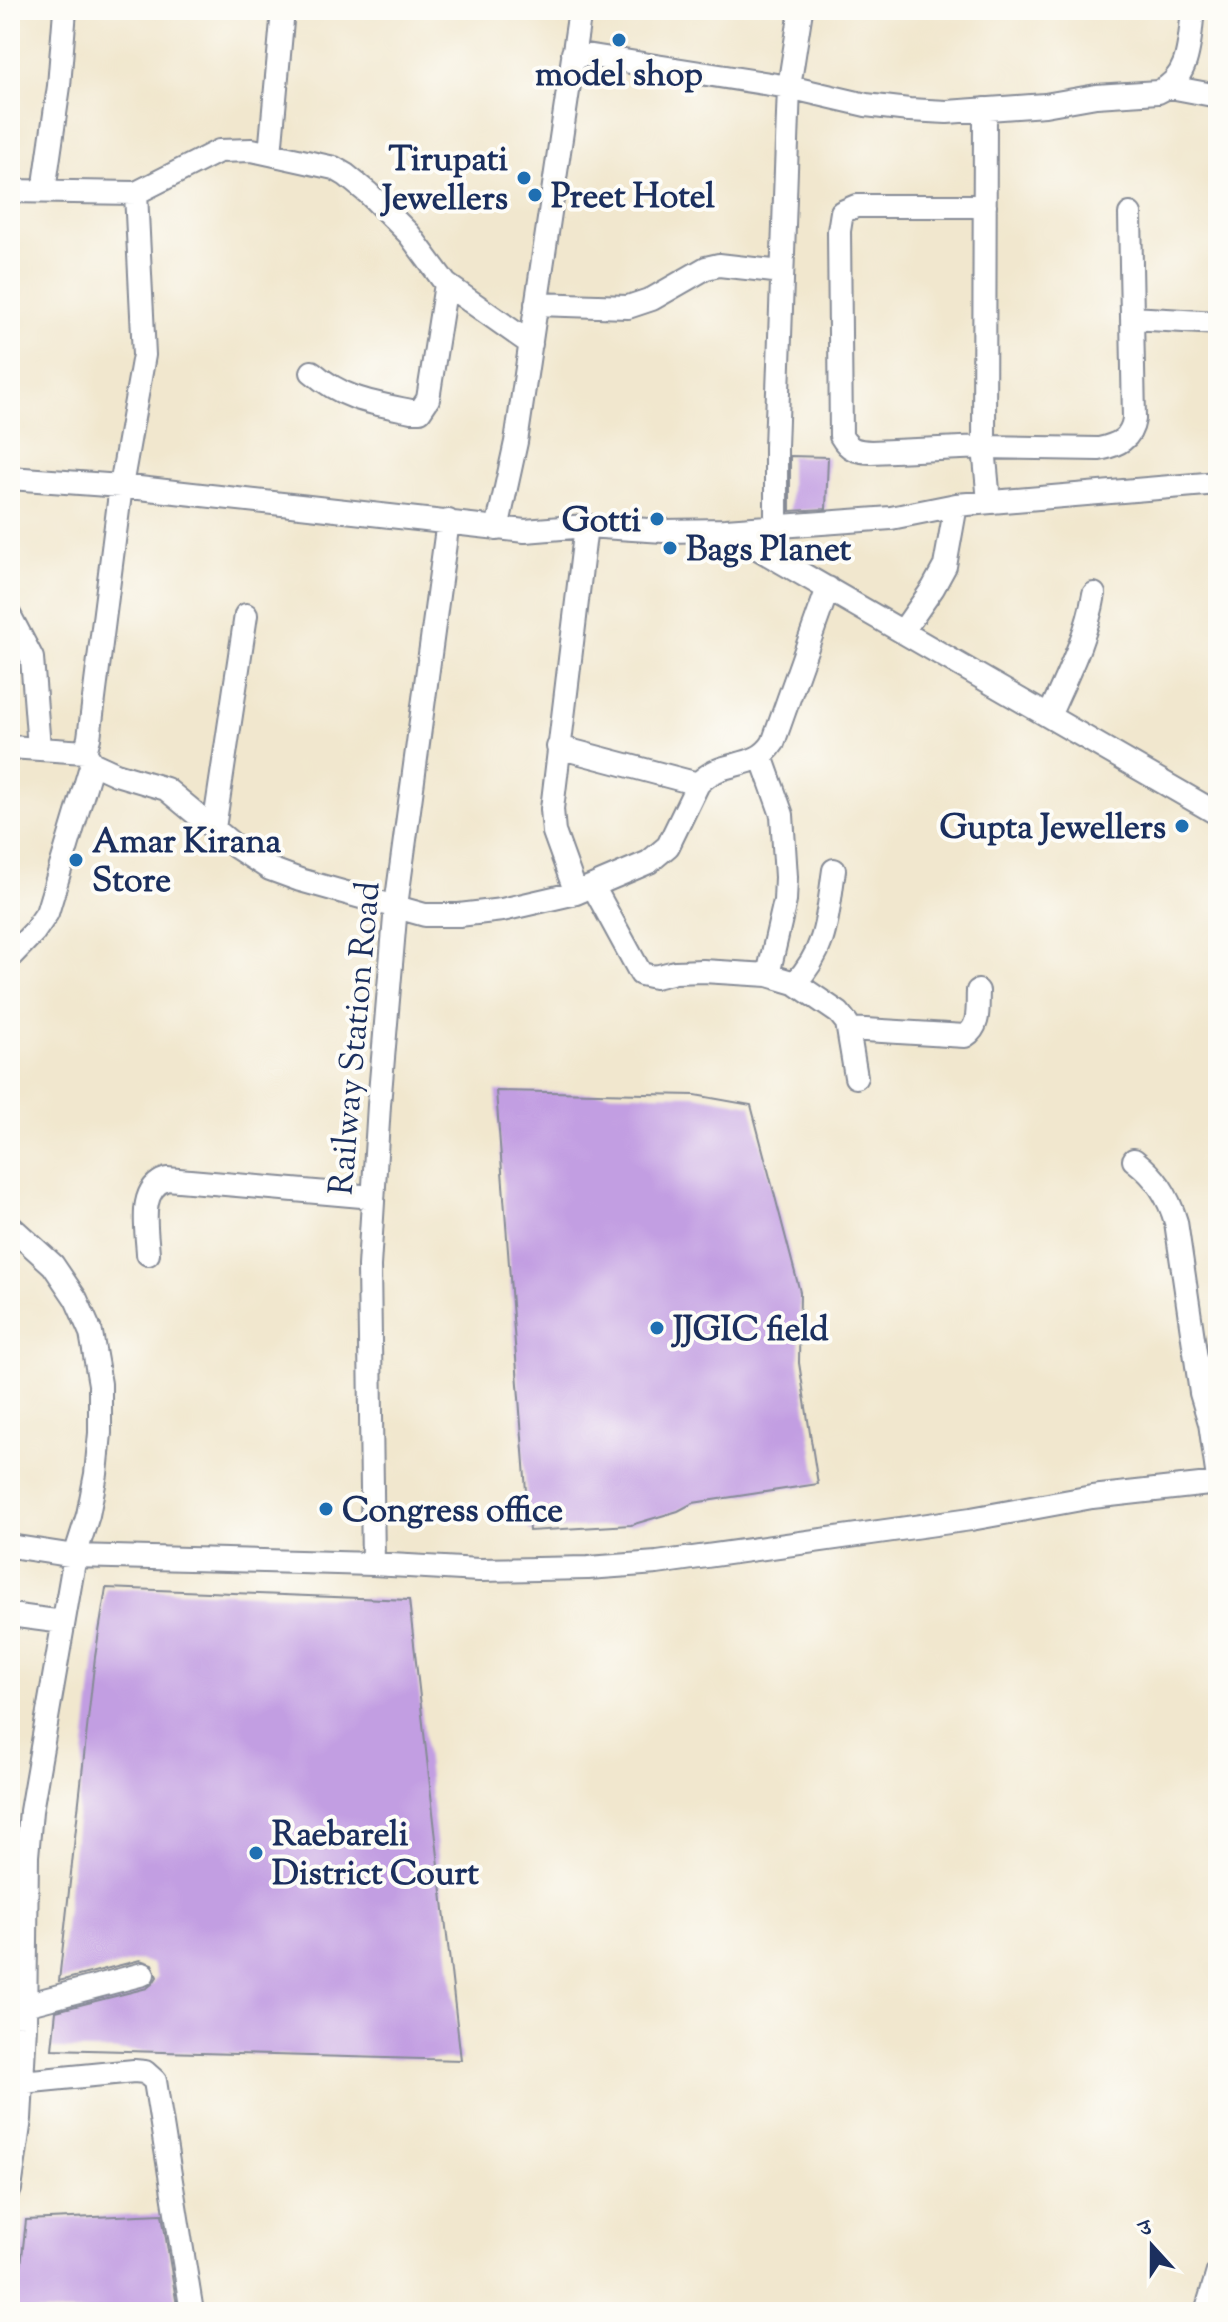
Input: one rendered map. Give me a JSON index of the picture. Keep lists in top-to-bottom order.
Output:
{
  "streets": {
    "street": ["Railway Station Road"]
  },
  "places": [
    "model shop",
    "Tirupati Jewellers",
    "Preet Hotel",
    "Gotti",
    "Bags Planet",
    "Gupta Jewellers",
    "Amar Kirana Store",
    "JJGIC field",
    "Congress office",
    "Raebareli District Court"
  ],
  "north": "top"
}
